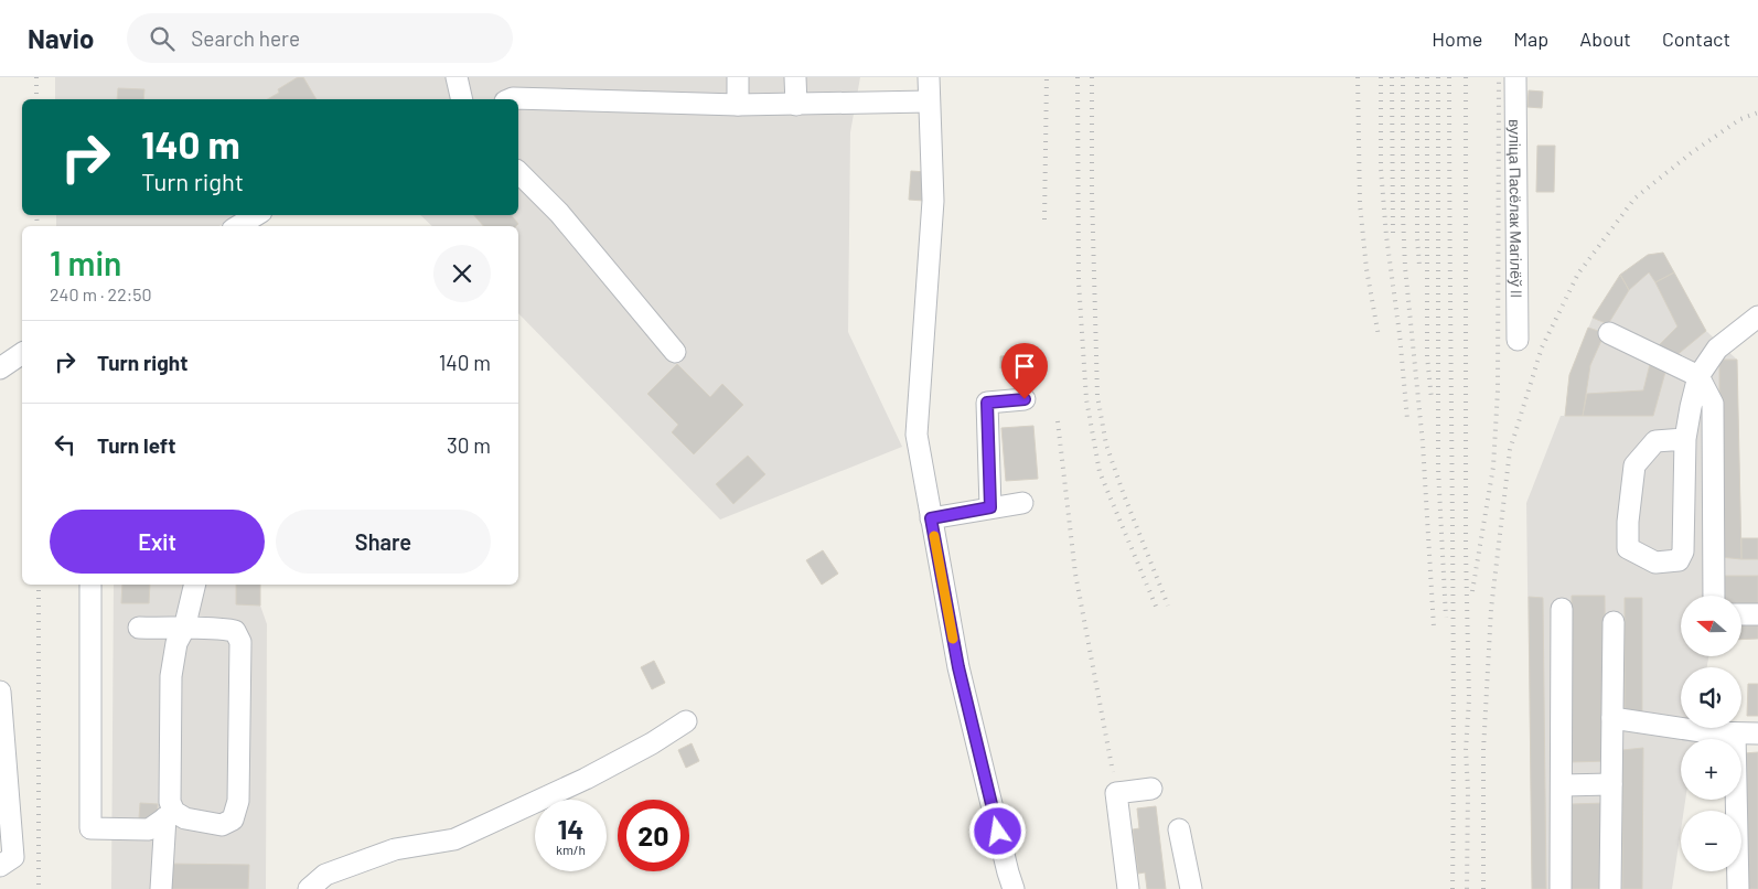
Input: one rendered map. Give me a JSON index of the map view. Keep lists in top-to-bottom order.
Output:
{
  "streets": {
    "lane": ["вуліца Пасёлак Магілёў II"]
  },
  "north": "left",
  "page": {
    "header": "Navio",
    "search": "Search here",
    "nav": [
      "Home",
      "Map",
      "About",
      "Contact"
    ],
    "turn": ["140 m", "Turn right"],
    "heading": ["1 min", "240 m · 22:50"],
    "list": [
      {
        "name": "Turn right",
        "value": "140 m"
      },
      {
        "name": "Turn left",
        "value": "30 m"
      }
    ],
    "buttons": ["Exit", "Share"],
    "map_buttons": ["+", "−"],
    "speed": "14 km/h",
    "limit": "20"
  }
}
